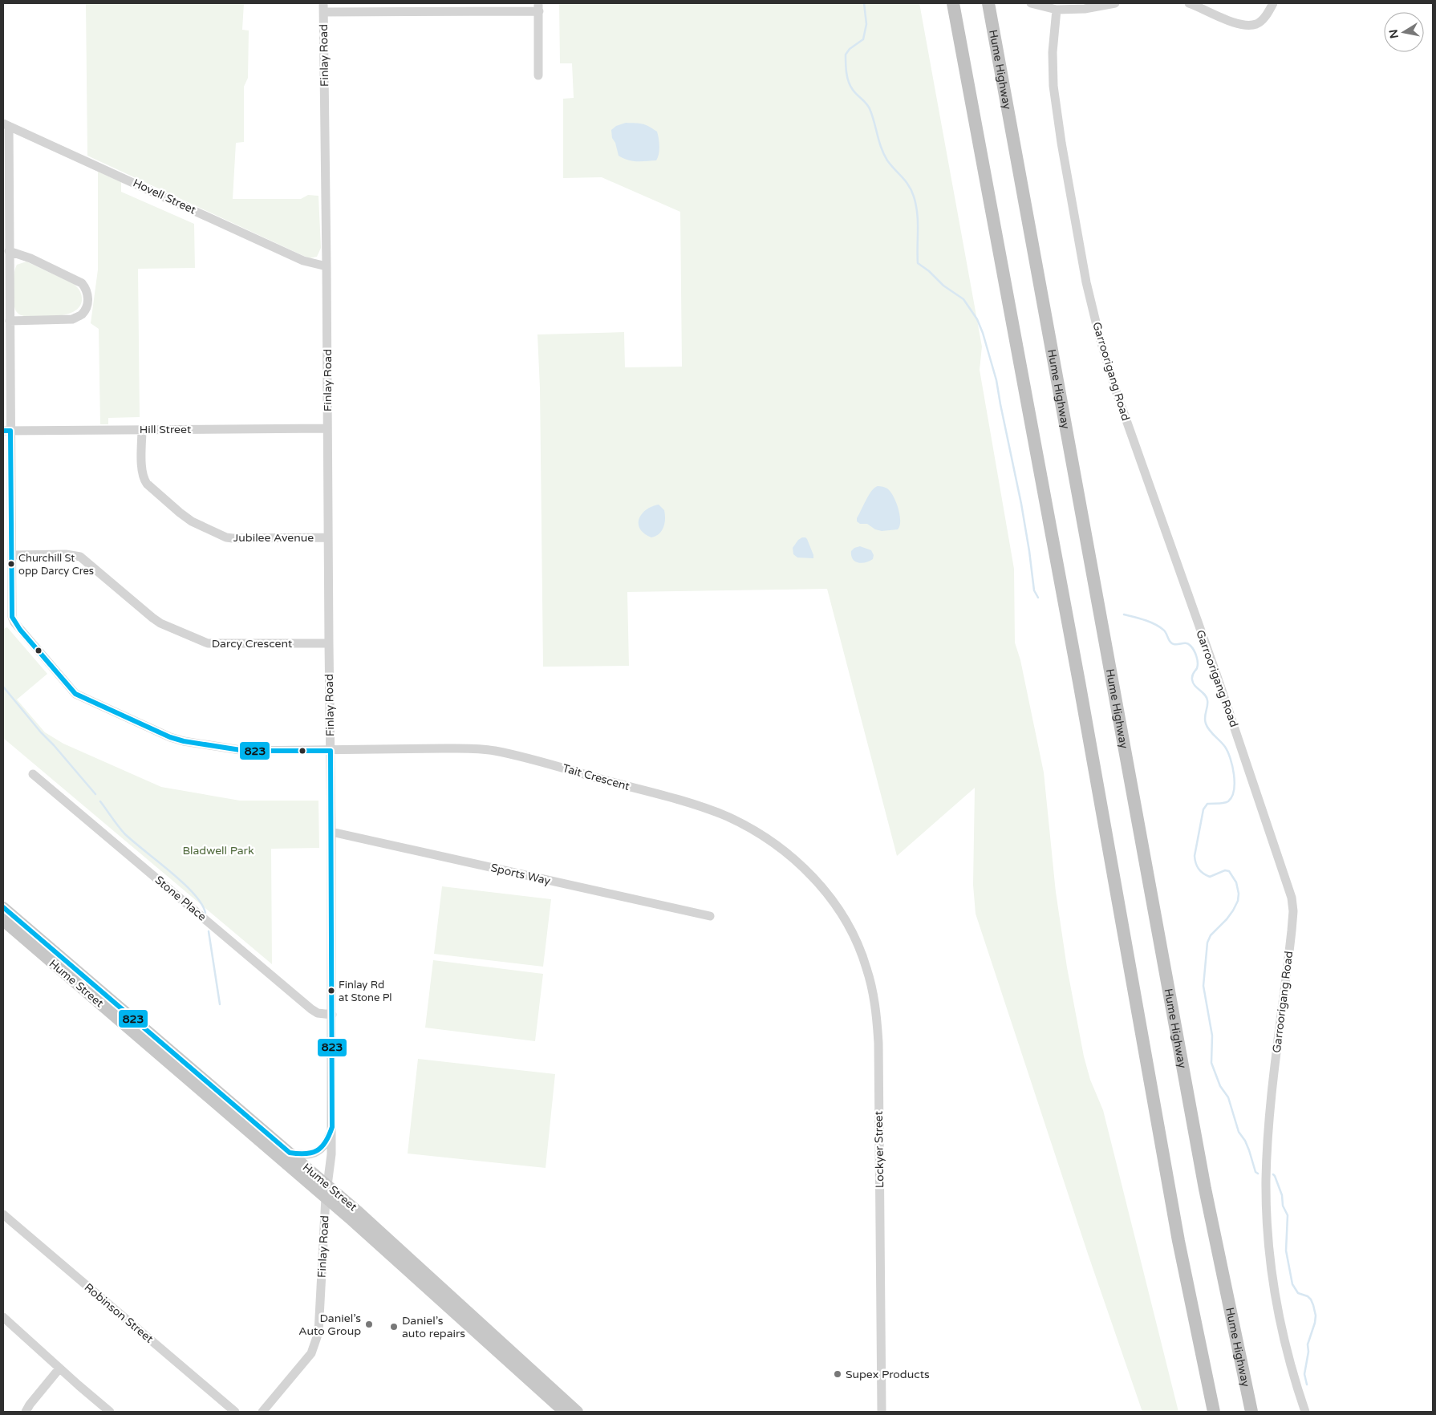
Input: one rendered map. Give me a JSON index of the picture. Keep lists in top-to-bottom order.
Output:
{
  "streets": {
    "highway": ["Hume Highway"],
    "main road": ["Hume Street"],
    "street": [
      "Finlay Road",
      "Hovell Street",
      "Garroorigang Road",
      "Hill Street",
      "Jubilee Avenue",
      "Darcy Crescent",
      "Tait Crescent",
      "Sports Way",
      "Stone Place",
      "Lockyer Street",
      "Robinson Street"
    ]
  },
  "crossings": [
    ["Finlay Road", "Hovell Street"],
    ["Finlay Road", "Hill Street"],
    ["Finlay Road", "Jubilee Avenue"],
    ["Finlay Road", "Darcy Crescent"],
    ["Finlay Road", "Tait Crescent"],
    ["Finlay Road", "Sports Way"],
    ["Finlay Road", "Stone Place"],
    ["Finlay Road", "Hume Street"],
    ["Hovell Street", "Tait Crescent"],
    ["Hill Street", "Jubilee Avenue"],
    ["Hill Street", "Tait Crescent"],
    ["Darcy Crescent", "Tait Crescent"],
    ["Tait Crescent", "Lockyer Street"]
  ],
  "parks": ["Bladwell Park"],
  "places": [
    "Churchill St opp Darcy Cres",
    "Finlay Rd at Stone Pl",
    "Daniel’s Auto Group",
    "Daniel’s auto repairs",
    "Supex Products"
  ],
  "lines": ["transit line 823"],
  "north": "left"
}
